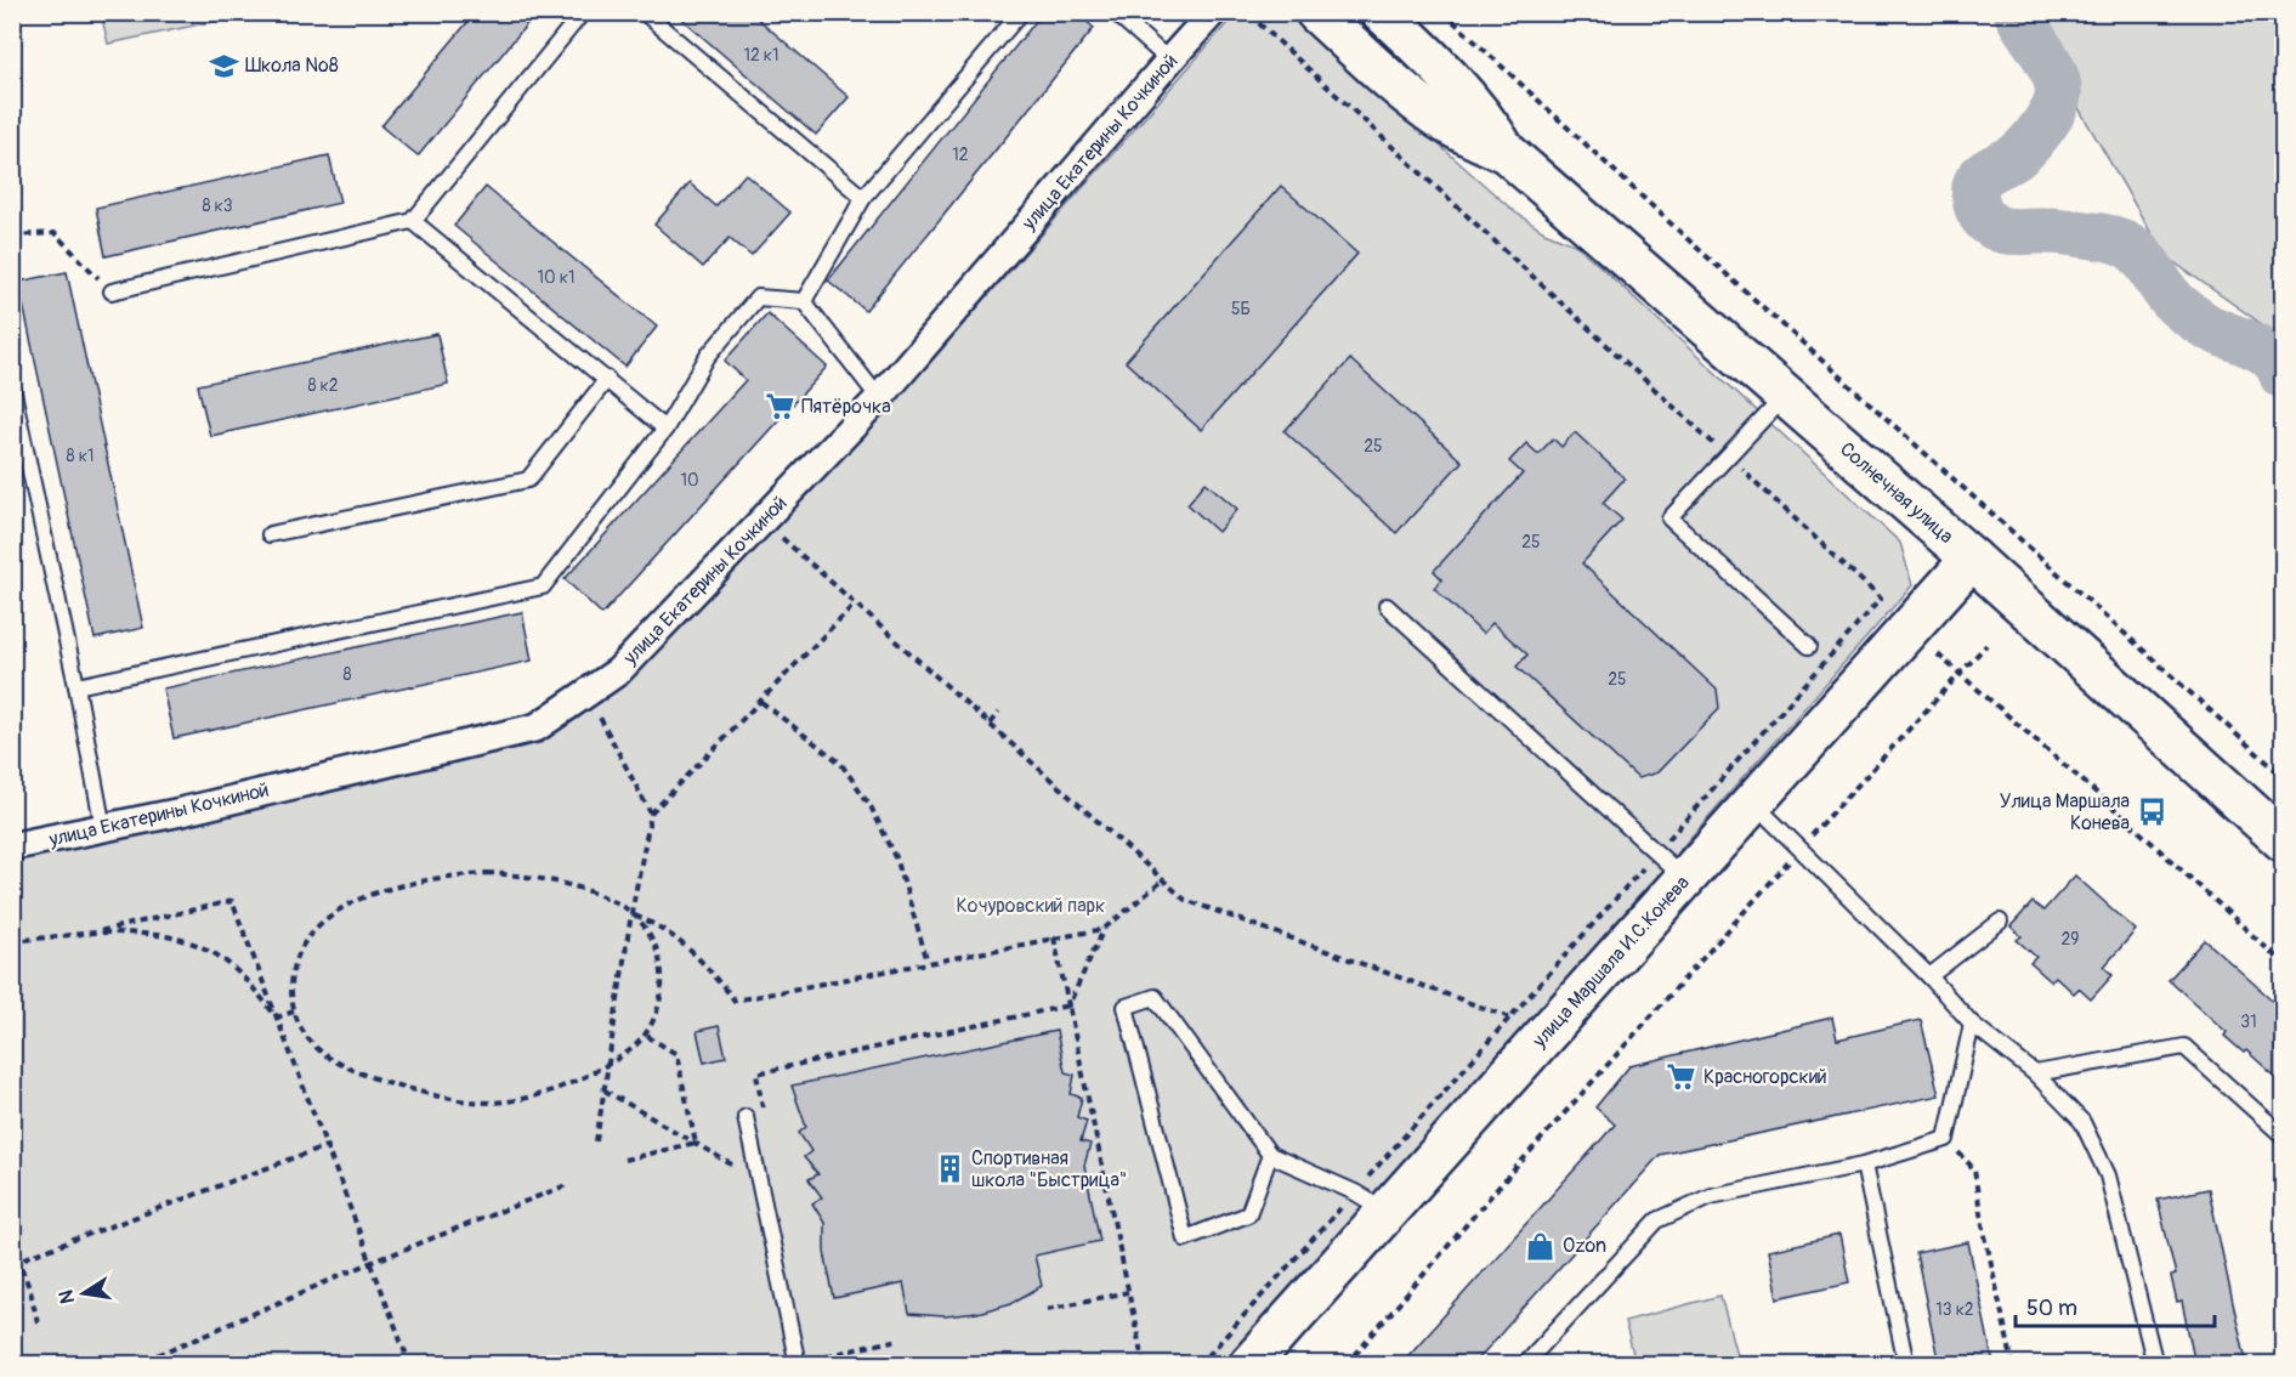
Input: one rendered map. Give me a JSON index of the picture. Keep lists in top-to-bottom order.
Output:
{
  "streets": {
    "main road": ["Солнечная улица", "улица Маршала И.С.Конева"],
    "street": ["улица Екатерины Кочкиной"]
  },
  "crossings": [
    ["Солнечная улица", "улица Маршала И.С.Конева"]
  ],
  "parks": ["Кочуровский парк"],
  "places": {
    "school or university": ["Школа №8"],
    "supermarket": ["Пятёрочка", "Красногорский"],
    "bus stop": ["Улица Маршала Конева"],
    "building": ["Спортивная школа \"Быстрица\""],
    "shop": ["Ozon"]
  },
  "house_numbers": [
    "12 к1",
    "12",
    "8 к3",
    "10 к1",
    "5Б",
    "8 к2",
    "25",
    "8 к1",
    "10",
    "25",
    "8",
    "25",
    "29",
    "31",
    "13 к2"
  ],
  "scale_bar": "50 m",
  "north": "left"
}
